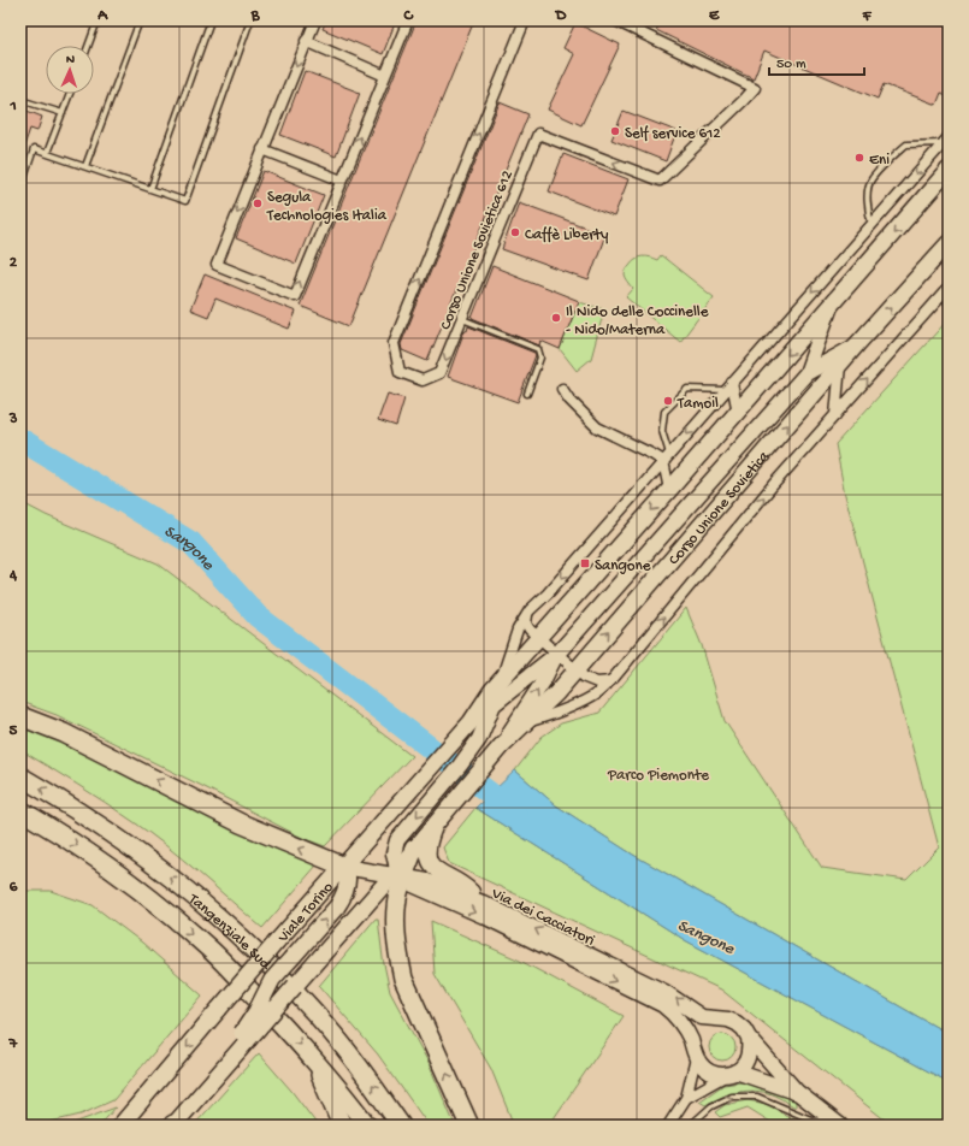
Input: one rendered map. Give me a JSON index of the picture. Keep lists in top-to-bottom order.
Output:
{
  "streets": {
    "highway": ["Tangenziale Sud"],
    "main road": ["Corso Unione Sovietica", "Viale Torino"],
    "street": ["Corso Unione Sovietica 612", "Via dei Cacciatori"]
  },
  "crossings": [
    ["Viale Torino", "Via dei Cacciatori"]
  ],
  "water": ["Sangone"],
  "parks": ["Parco Piemonte"],
  "places": {
    "other": [
      "Self service 612",
      "Eni",
      "Segula Technologies Italia",
      "Caffè Liberty",
      "Il Nido delle Coccinelle - Nido/Materna",
      "Tamoil"
    ],
    "transit": ["Sangone"]
  },
  "scale_bar": "50 m",
  "north": "top",
  "grid": {
    "columns": [
      "A",
      "B",
      "C",
      "D",
      "E",
      "F"
    ],
    "rows": [
      "1",
      "2",
      "3",
      "4",
      "5",
      "6",
      "7"
    ]
  }
}
